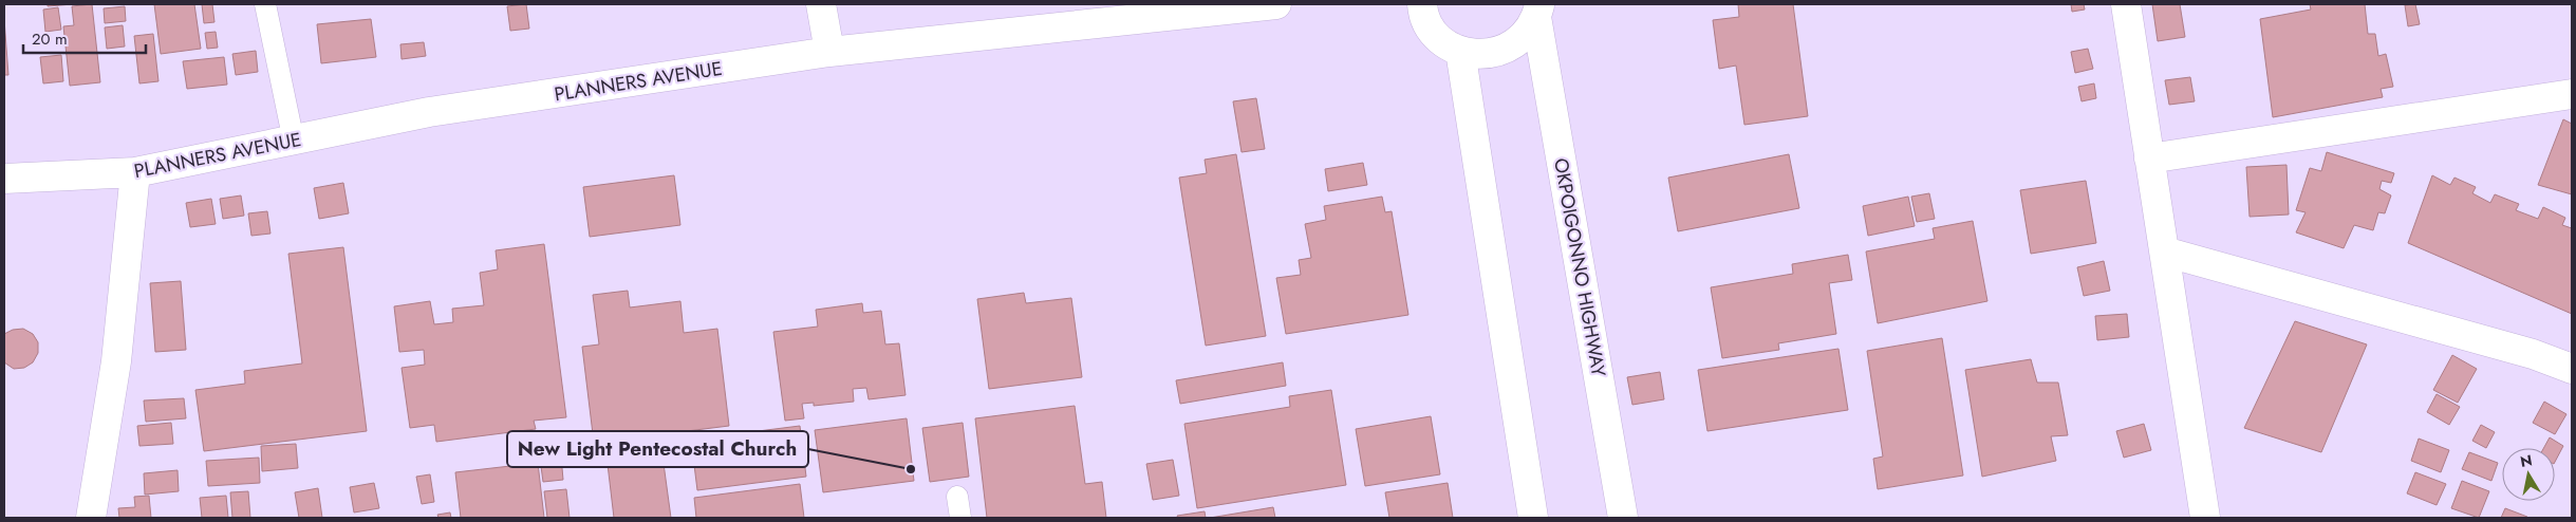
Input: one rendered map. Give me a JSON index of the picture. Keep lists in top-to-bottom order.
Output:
{
  "streets": {
    "street": ["PLANNERS AVENUE", "OKPOIGONNO HIGHWAY"]
  },
  "places": ["New Light Pentecostal Church"],
  "scale_bar": "20 m",
  "north": "top"
}
